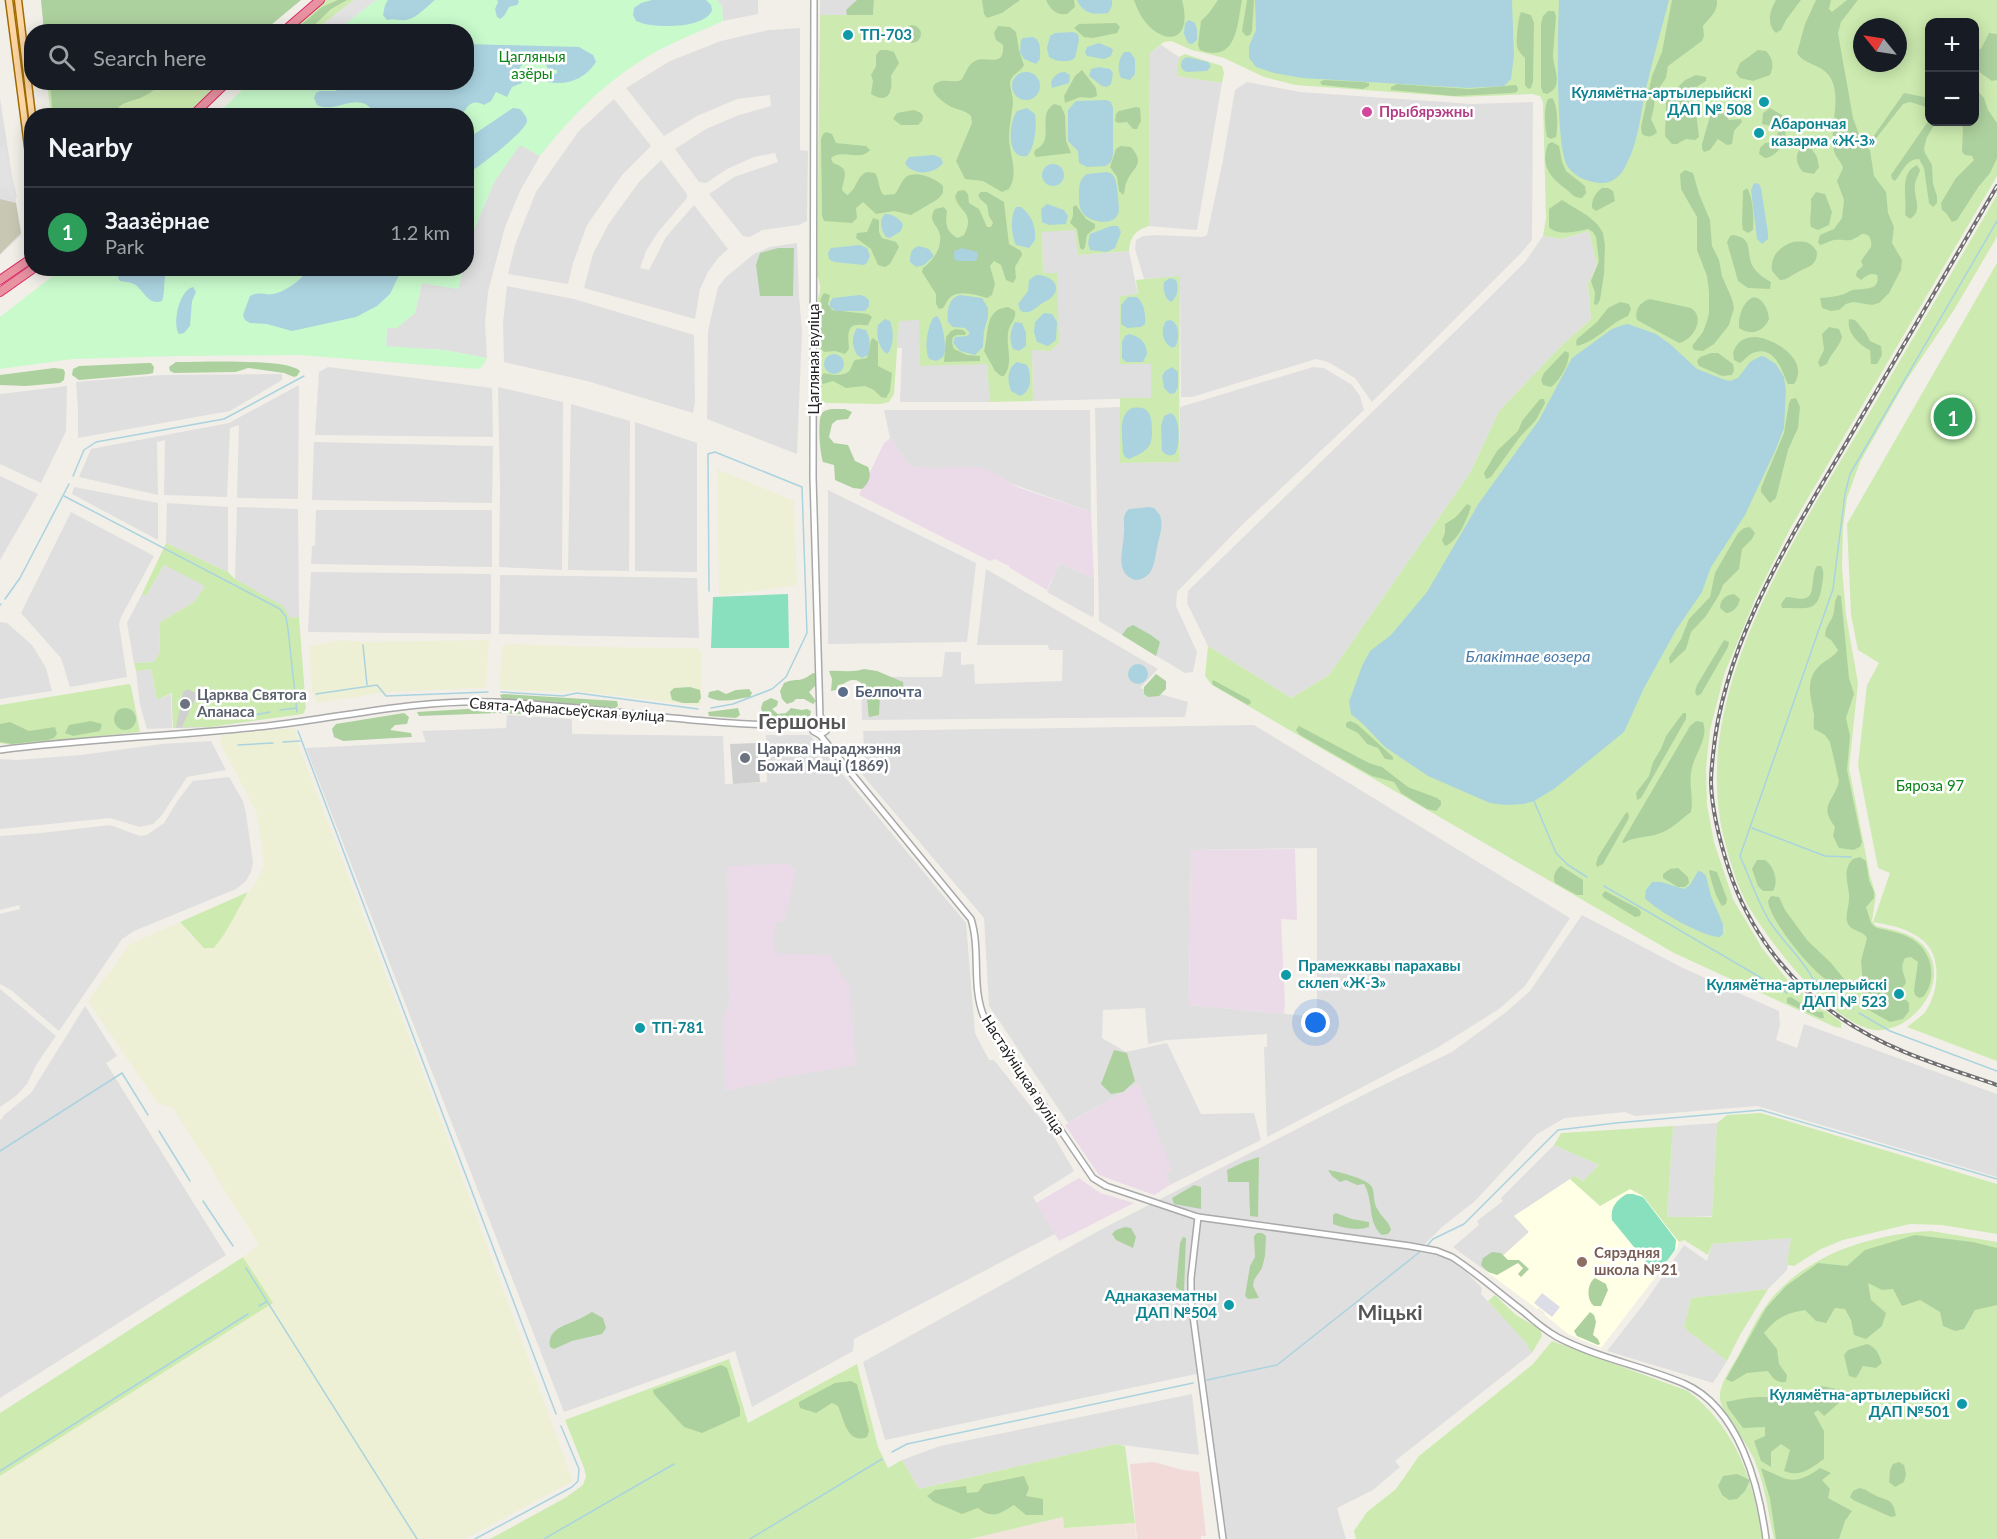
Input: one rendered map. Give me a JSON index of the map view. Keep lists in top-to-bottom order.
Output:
{
  "streets": {
    "street": ["Цагляная вуліца", "Свята-Афанасьеўская вуліца", "Настаўніцкая вуліца"]
  },
  "crossings": [
    ["Цагляная вуліца", "Свята-Афанасьеўская вуліца"],
    ["Цагляная вуліца", "Настаўніцкая вуліца"],
    ["Свята-Афанасьеўская вуліца", "Настаўніцкая вуліца"]
  ],
  "districts": ["Гершоны", "Міцькі"],
  "water": ["Блакітнае возера"],
  "parks": ["Цагляныя азёры", "Бяроза 97"],
  "places": [
    "ТП-703",
    "Кулямётна-артылерыйскі ДАП № 508",
    "Прыбярэжны",
    "Абарончая казарма «Ж-З»",
    "Белпочта",
    "Царква Святога Апанаса",
    "Царква Нараджэння Божай Маці (1869)",
    "Прамежкавы парахавы склеп «Ж-З»",
    "Кулямётна-артылерыйскі ДАП № 523",
    "ТП-781",
    "Сярэдняя школа №21",
    "Аднаказематны ДАП №504",
    "Кулямётна-артылерыйскі ДАП №501"
  ],
  "north": "top left",
  "page": {
    "map_buttons": ["+", "−"],
    "search": "Search here",
    "heading": "Nearby",
    "list": [
      {
        "mark": "1",
        "name": "Заазёрнае",
        "note": "Park",
        "value": "1.2 km"
      }
    ],
    "pins": "1"
  }
}
